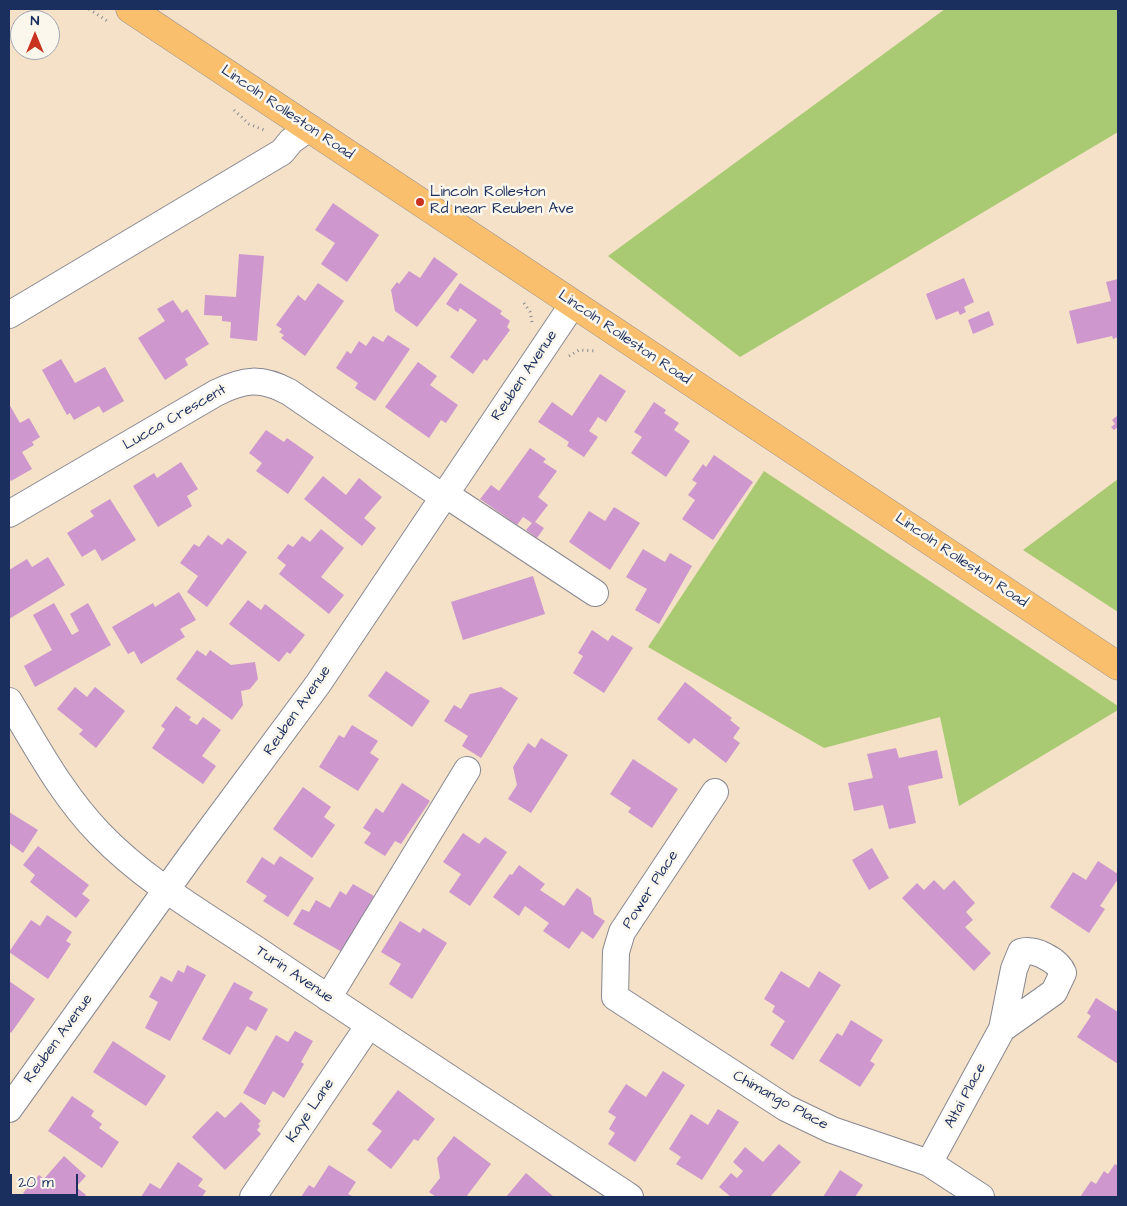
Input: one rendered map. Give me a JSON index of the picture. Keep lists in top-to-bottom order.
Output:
{
  "streets": {
    "main road": ["Lincoln Rolleston Road"],
    "street": [
      "Reuben Avenue",
      "Lucca Crescent",
      "Power Place",
      "Turin Avenue",
      "Altai Place",
      "Chimango Place",
      "Kaye Lane"
    ]
  },
  "crossings": [
    ["Lincoln Rolleston Road", "Reuben Avenue"],
    ["Reuben Avenue", "Lucca Crescent"],
    ["Reuben Avenue", "Turin Avenue"],
    ["Power Place", "Chimango Place"],
    ["Turin Avenue", "Kaye Lane"],
    ["Altai Place", "Chimango Place"]
  ],
  "places": ["Lincoln Rolleston Rd near Reuben Ave"],
  "scale_bar": "20 m",
  "north": "top"
}
